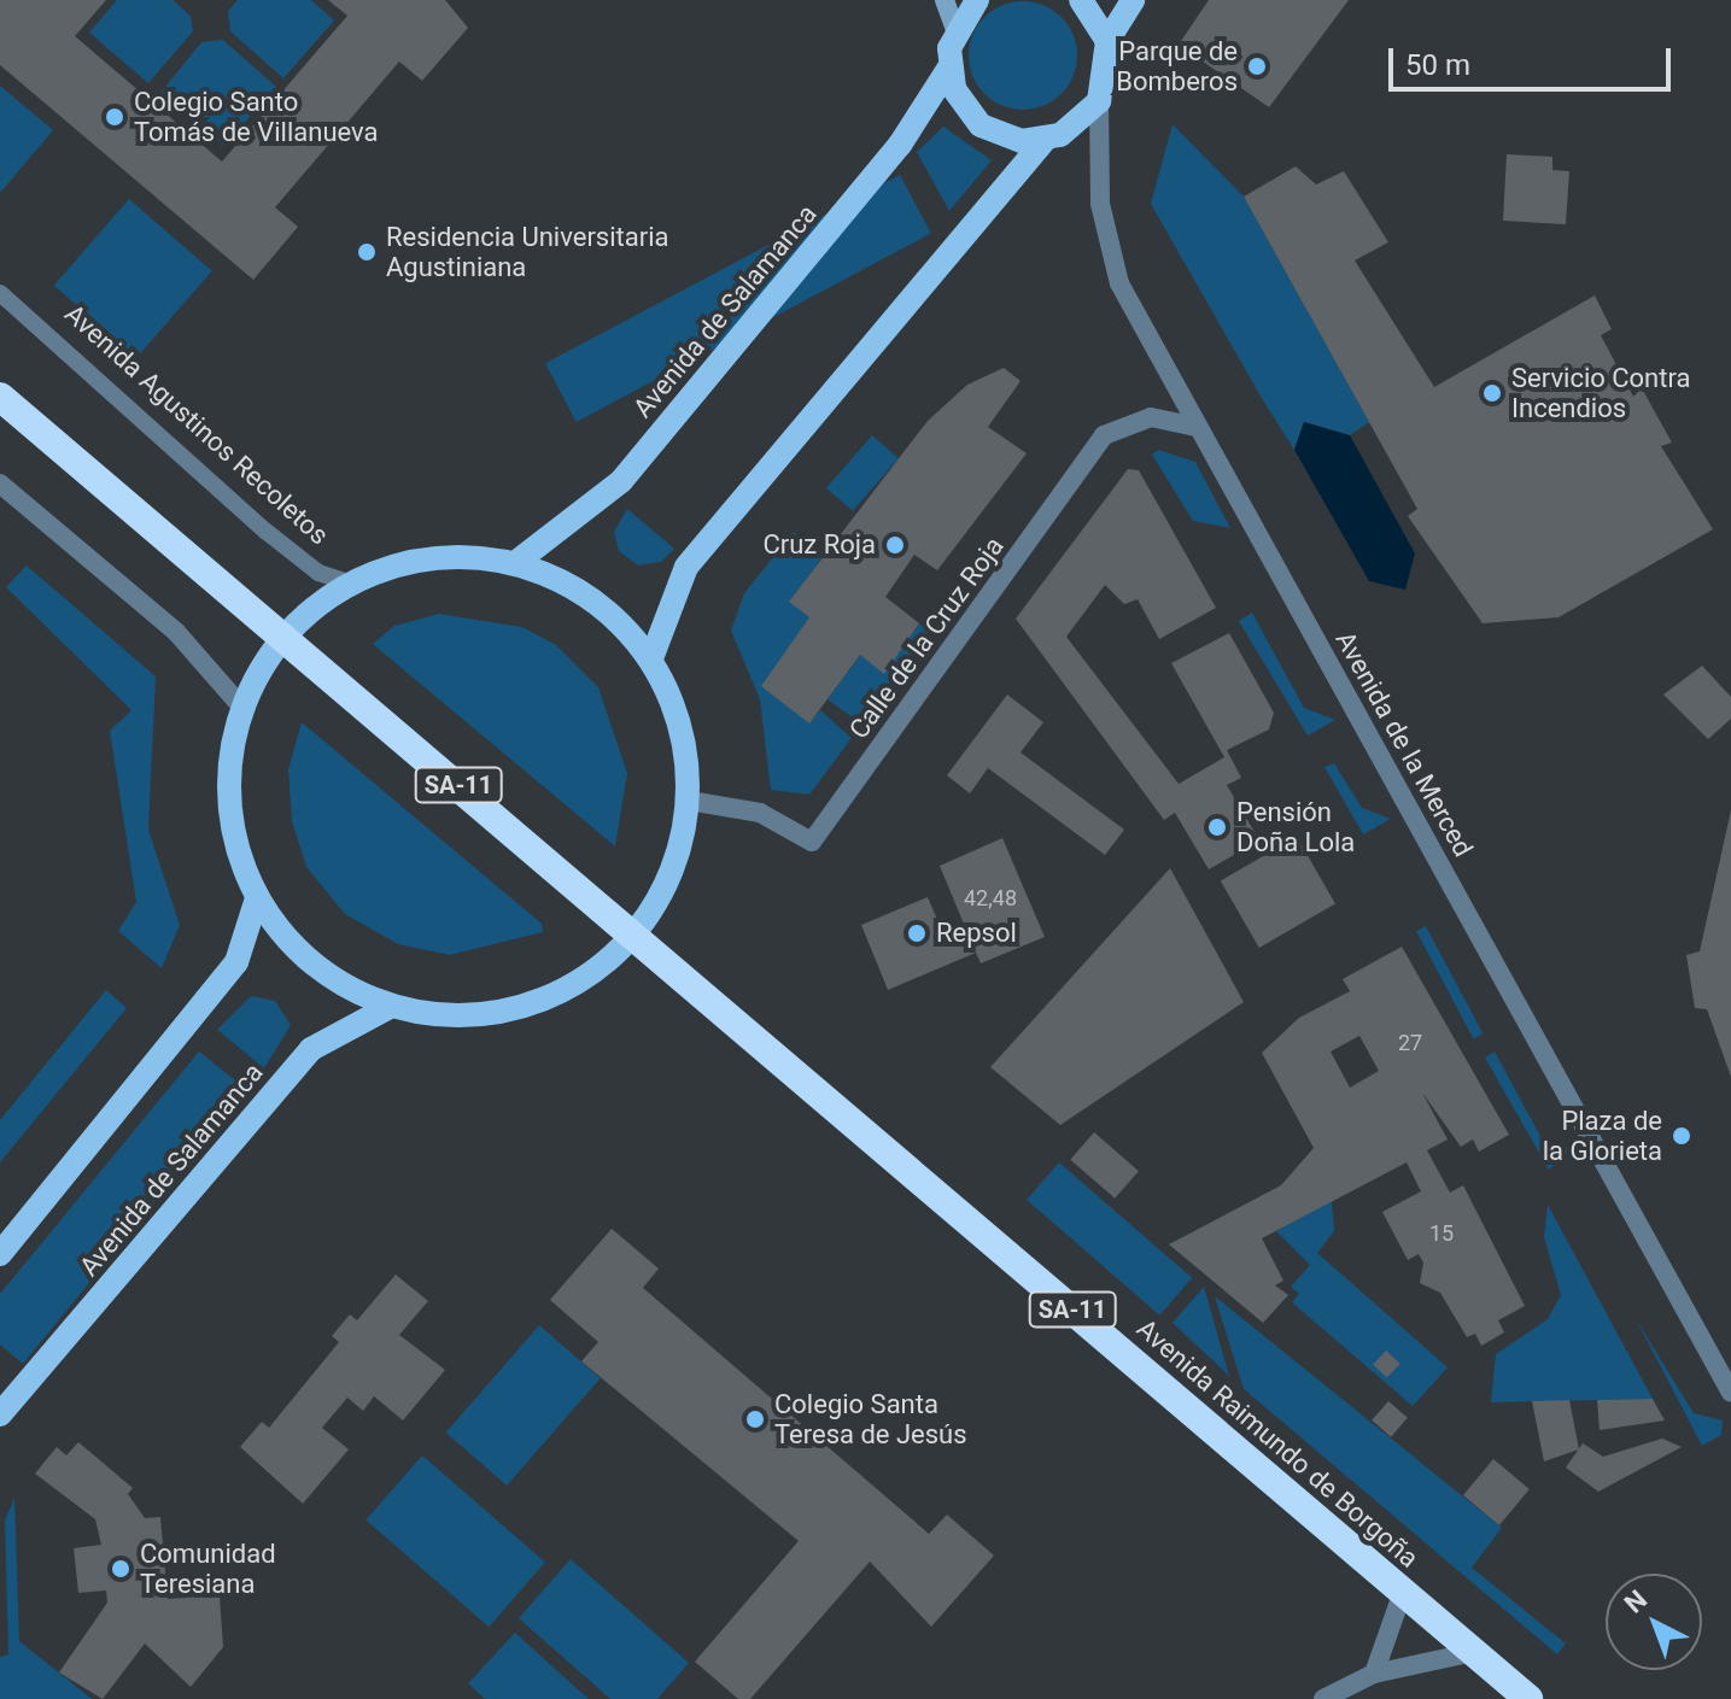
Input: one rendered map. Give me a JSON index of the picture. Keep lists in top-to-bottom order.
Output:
{
  "streets": {
    "highway": ["SA-11", "Avenida Raimundo de Borgoña"],
    "main road": ["Avenida de Salamanca"],
    "street": ["Calle de la Cruz Roja", "Avenida de la Merced"],
    "lane": ["Avenida Agustinos Recoletos"]
  },
  "crossings": [
    ["Calle de la Cruz Roja", "Avenida de la Merced"],
    ["SA-11", "Avenida Raimundo de Borgoña"]
  ],
  "places": [
    "Parque de Bomberos",
    "Colegio Santo Tomás de Villanueva",
    "Residencia Universitaria Agustiniana",
    "Servicio Contra Incendios",
    "Cruz Roja",
    "Pensión Doña Lola",
    "Repsol",
    "Plaza de la Glorieta",
    "Colegio Santa Teresa de Jesús",
    "Comunidad Teresiana"
  ],
  "house_numbers": ["42,48", "27", "15"],
  "scale_bar": "50 m",
  "north": "top left"
}
